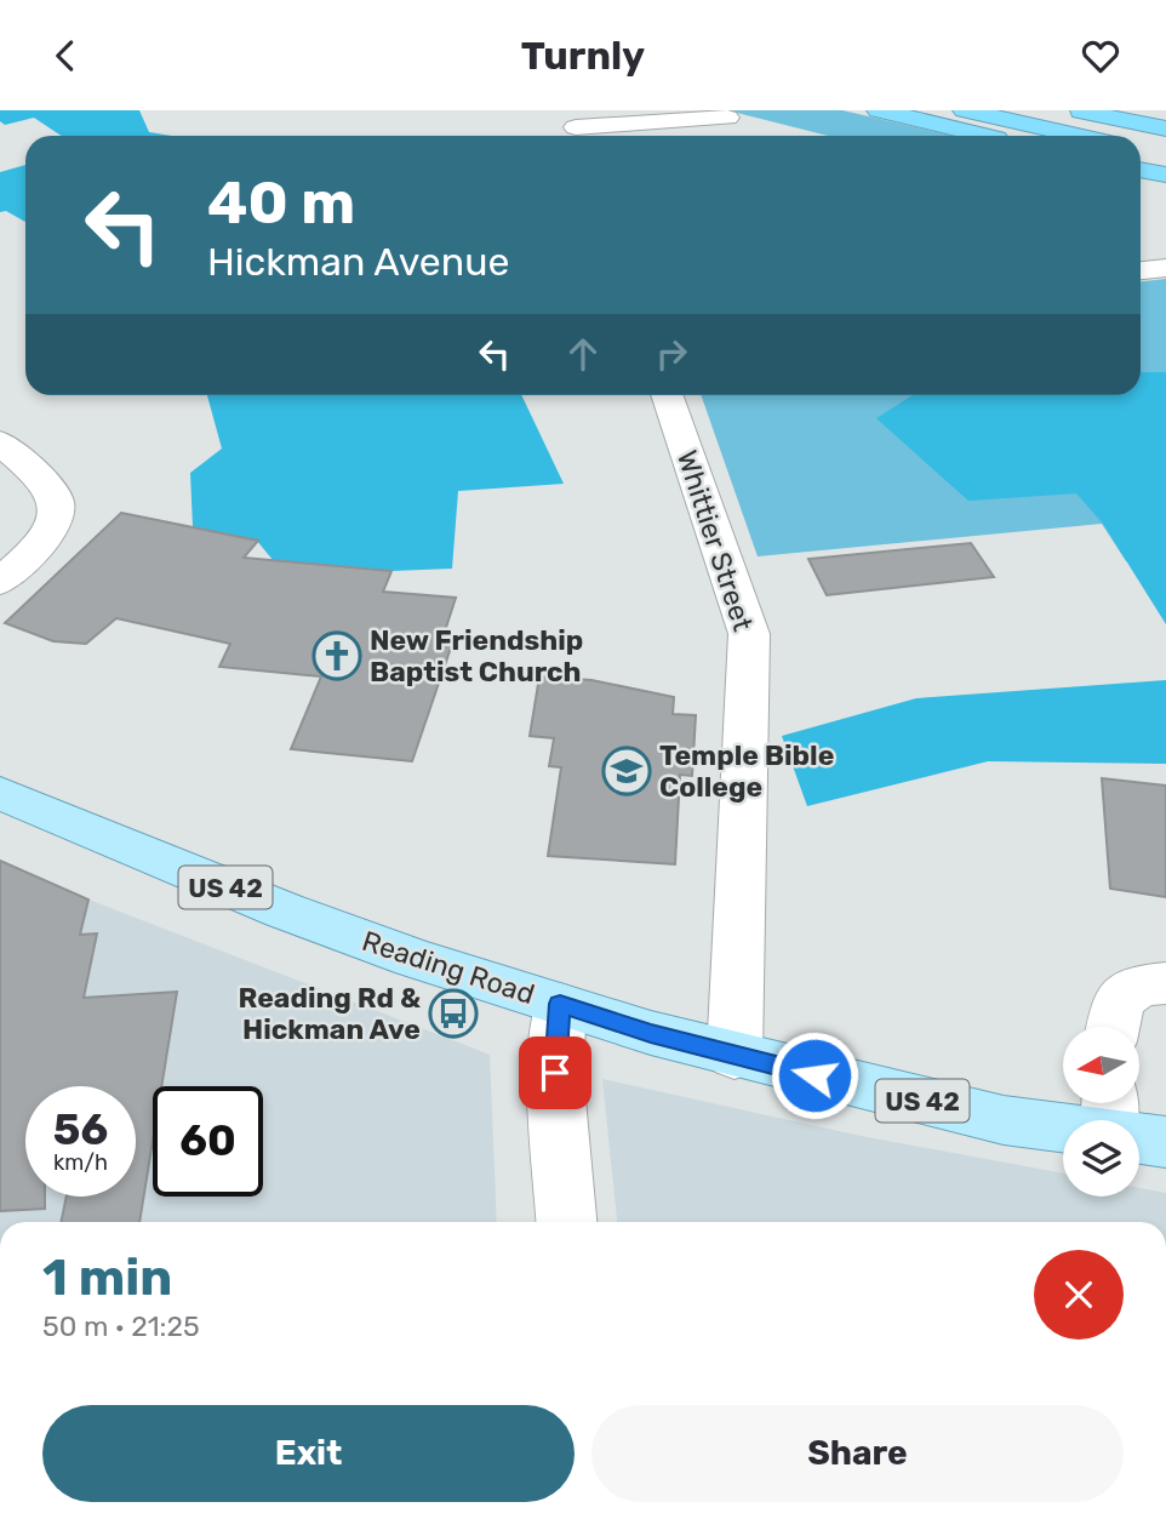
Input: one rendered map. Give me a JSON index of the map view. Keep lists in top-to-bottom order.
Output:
{
  "streets": {
    "main road": ["US 42", "Reading Road"],
    "street": ["Whittier Street"]
  },
  "crossings": [
    ["Whittier Street", "Reading Road"]
  ],
  "places": {
    "church": ["New Friendship Baptist Church"],
    "school or university": ["Temple Bible College"],
    "bus stop": ["Reading Rd & Hickman Ave"]
  },
  "north": "left",
  "page": {
    "header": "Turnly",
    "turn": ["40 m", "Hickman Avenue"],
    "speed": "56 km/h",
    "limit": "60",
    "heading": ["1 min", "50 m · 21:25"],
    "buttons": ["Exit", "Share"]
  }
}
